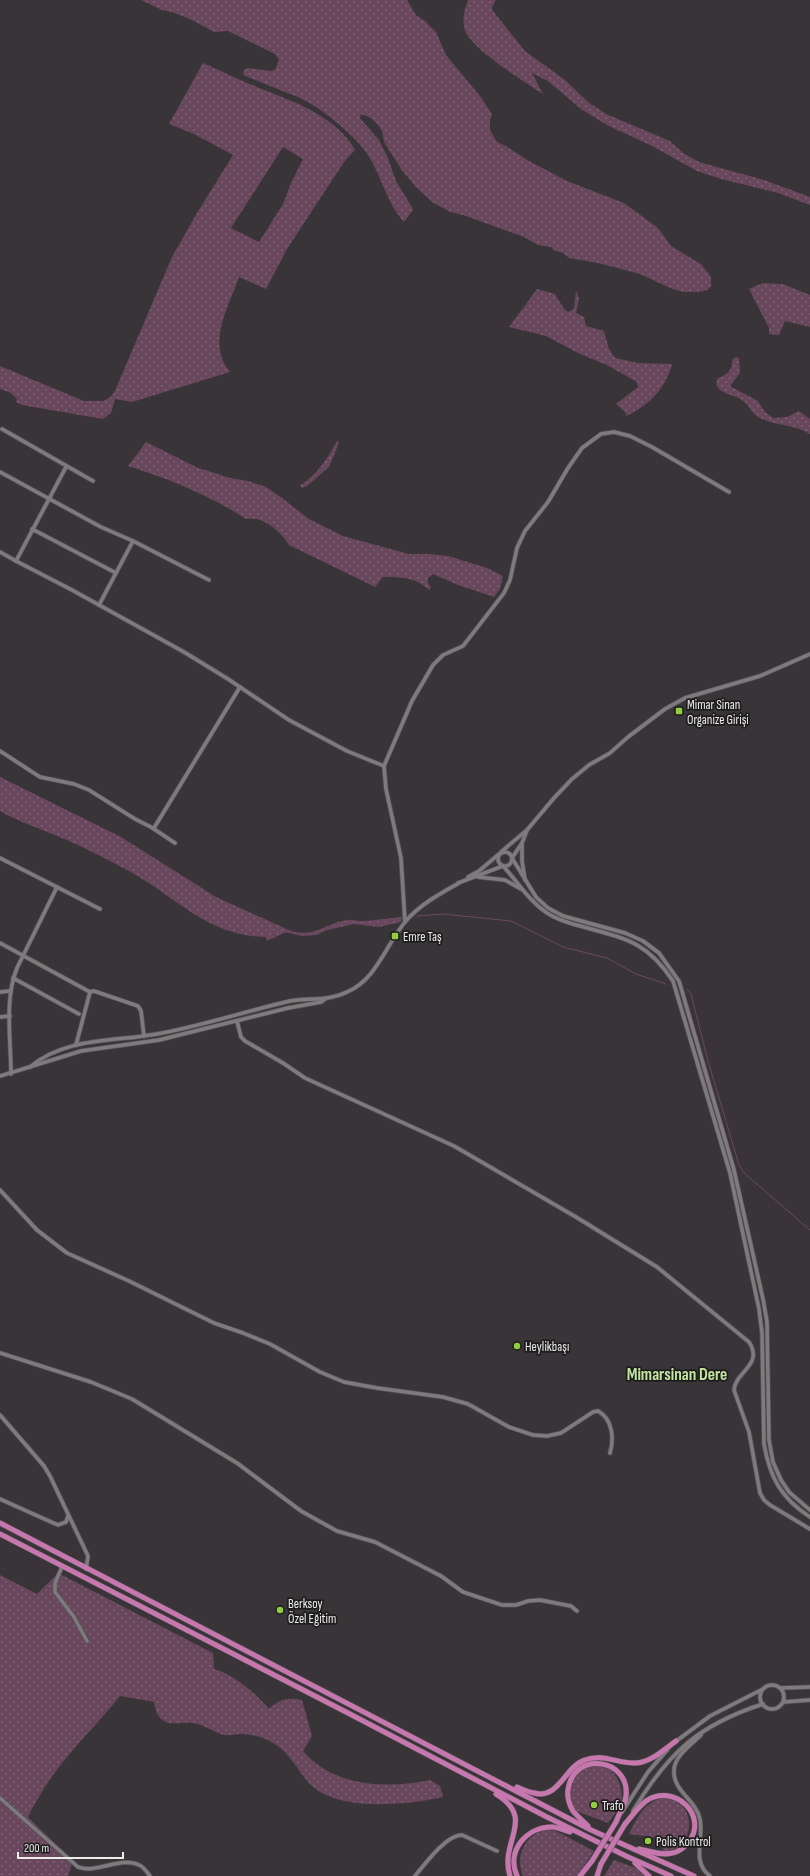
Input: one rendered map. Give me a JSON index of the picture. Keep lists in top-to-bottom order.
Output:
{
  "districts": ["Mimarsinan Dere"],
  "places": {
    "transit": ["Mimar Sinan Organize Girişi", "Emre Taş"],
    "other": [
      "Heylikbaşı",
      "Berksoy Özel Eğitim",
      "Trafo",
      "Polis Kontrol"
    ]
  },
  "scale_bar": "200 m"
}
